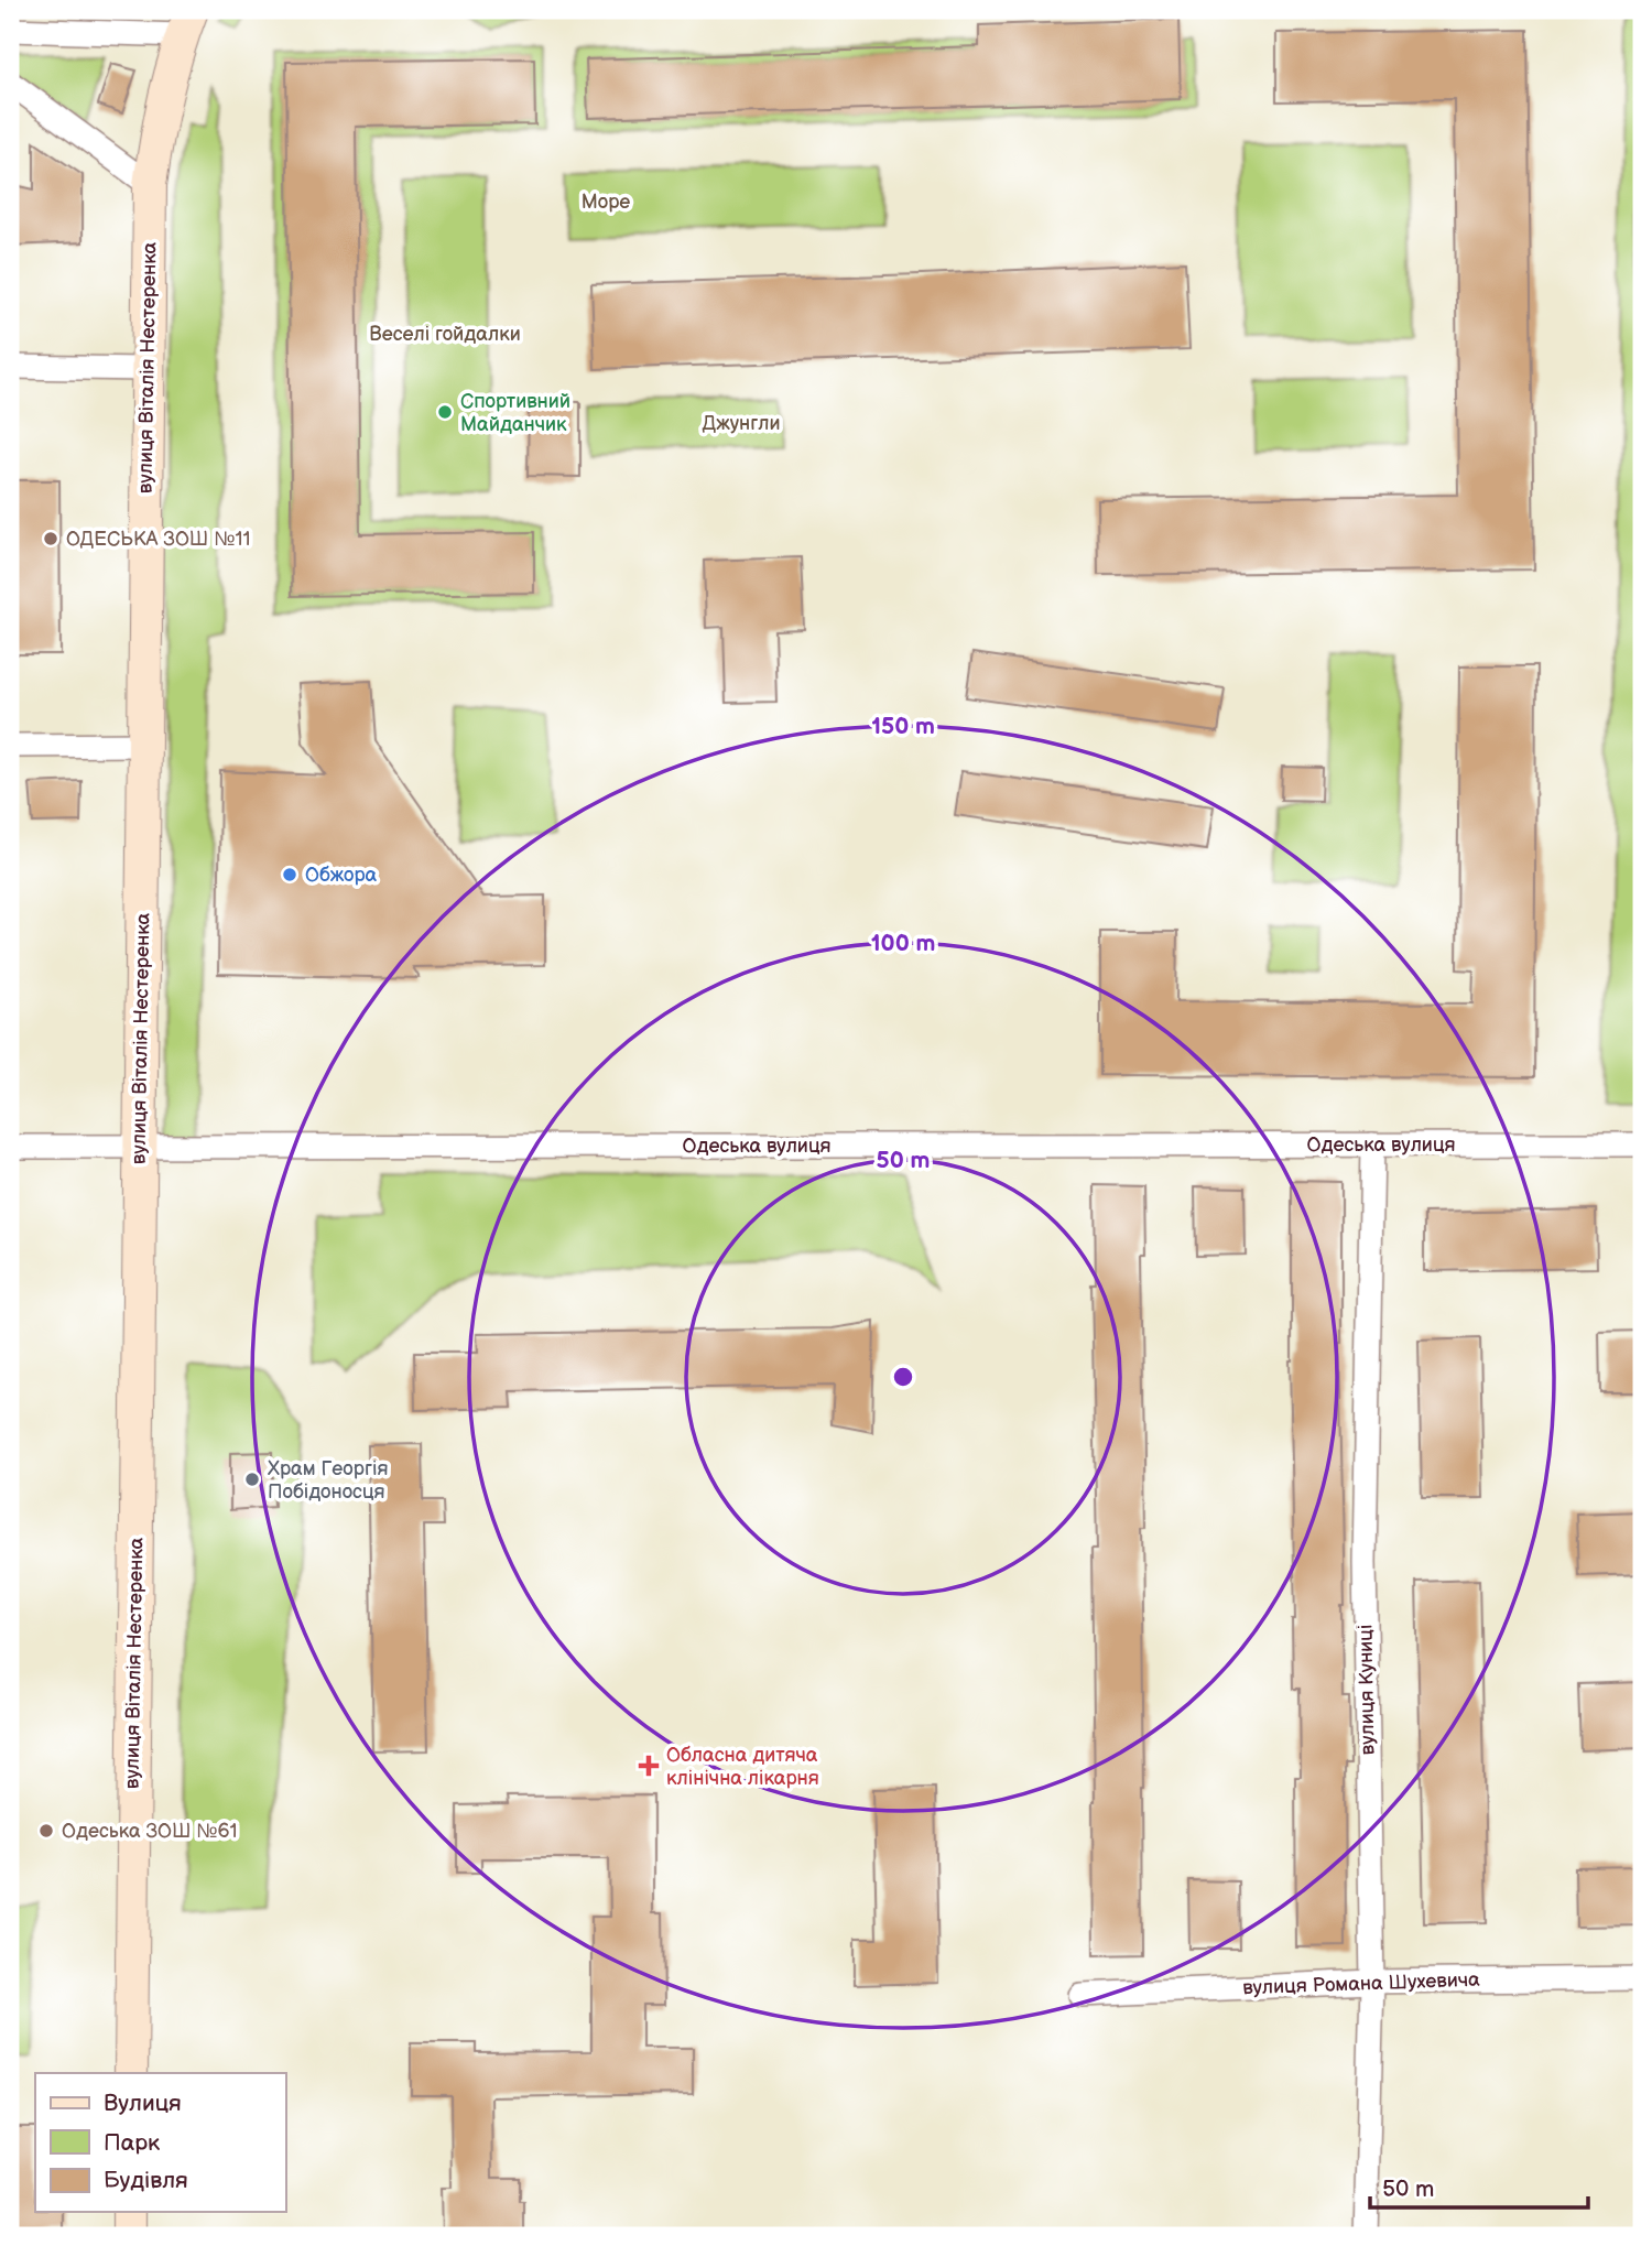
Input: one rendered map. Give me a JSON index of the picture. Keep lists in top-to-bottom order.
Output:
{
  "streets": {
    "main road": ["вулиця Віталія Нестеренка"],
    "street": ["Одеська вулиця", "вулиця Куниці", "вулиця Романа Шухевича"]
  },
  "crossings": [
    ["вулиця Віталія Нестеренка", "Одеська вулиця"],
    ["Одеська вулиця", "вулиця Куниці"],
    ["вулиця Куниці", "вулиця Романа Шухевича"]
  ],
  "parks": ["Море", "Веселі гойдалки", "Джунгли"],
  "places": {
    "other": [
      "Спортивний Майданчик",
      "ОДЕСЬКА ЗОШ №11",
      "Обжора",
      "Храм Георгія Побідоносця",
      "Одеська ЗОШ №61"
    ],
    "health": ["Обласна дитяча клінічна лікарня"]
  },
  "legend": ["Вулиця", "Парк", "Будівля"],
  "scale_bar": "50 m",
  "rings": ["150 m", "100 m", "50 m"]
}
